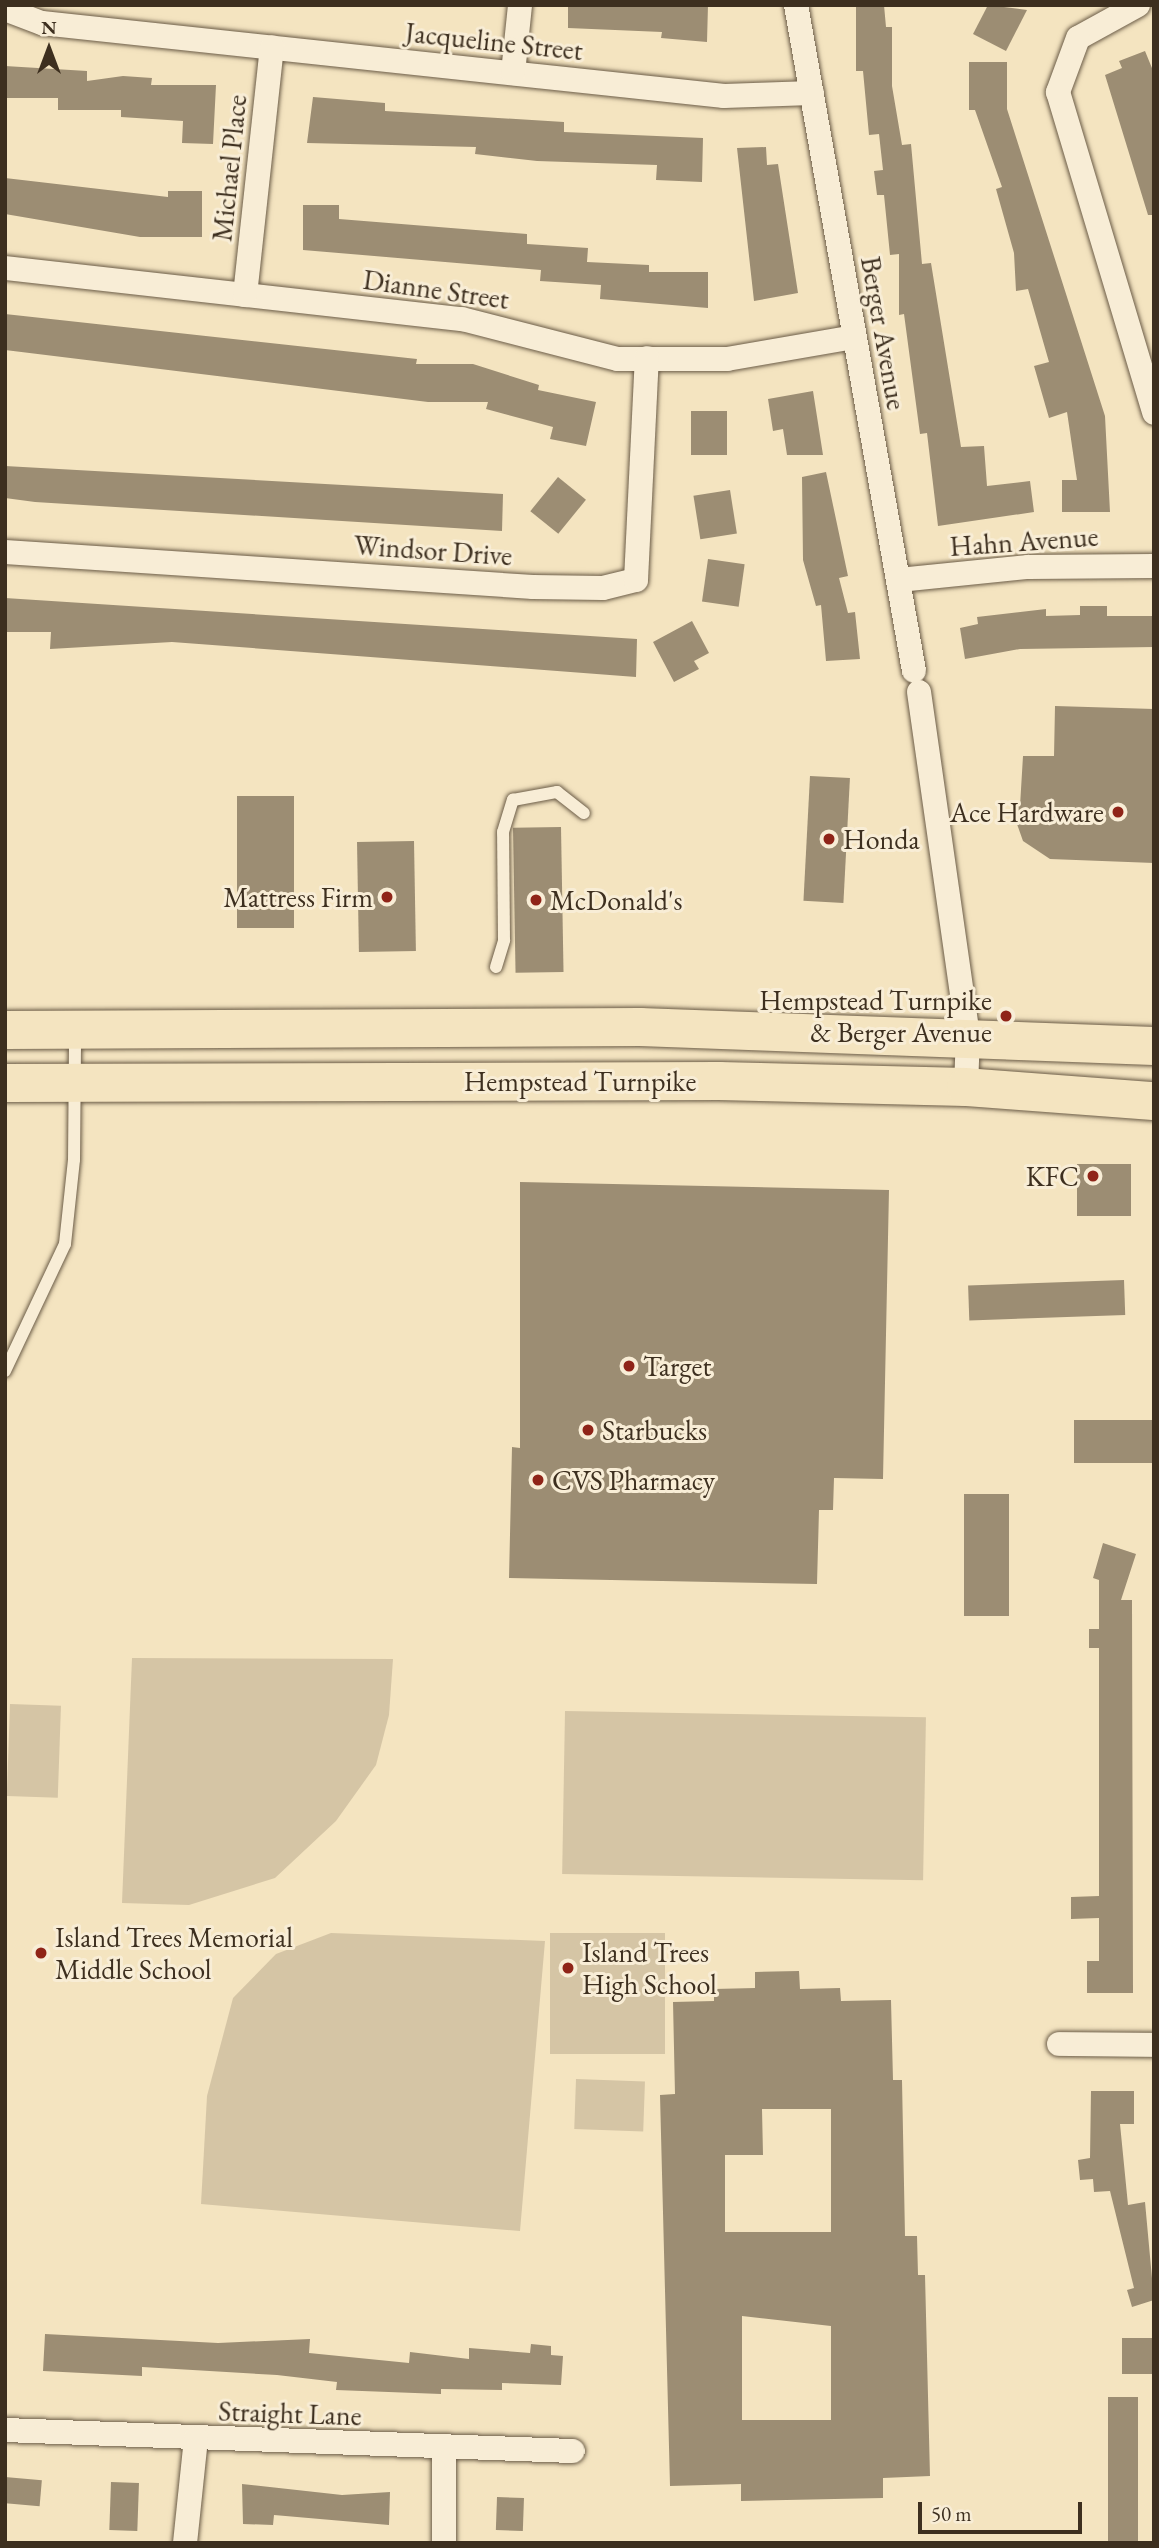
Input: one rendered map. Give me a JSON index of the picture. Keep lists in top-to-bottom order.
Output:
{
  "streets": {
    "main road": ["Hempstead Turnpike"],
    "street": [
      "Jacqueline Street",
      "Michael Place",
      "Dianne Street",
      "Berger Avenue",
      "Hahn Avenue",
      "Windsor Drive",
      "Straight Lane"
    ]
  },
  "crossings": [
    ["Jacqueline Street", "Michael Place"],
    ["Jacqueline Street", "Berger Avenue"],
    ["Michael Place", "Dianne Street"],
    ["Dianne Street", "Berger Avenue"],
    ["Dianne Street", "Windsor Drive"],
    ["Berger Avenue", "Hahn Avenue"],
    ["Berger Avenue", "Hempstead Turnpike"]
  ],
  "places": [
    "Ace Hardware",
    "Honda",
    "Mattress Firm",
    "McDonald's",
    "Hempstead Turnpike & Berger Avenue",
    "KFC",
    "Target",
    "Starbucks",
    "CVS Pharmacy",
    "Island Trees Memorial Middle School",
    "Island Trees High School"
  ],
  "scale_bar": "50 m",
  "north": "top"
}
